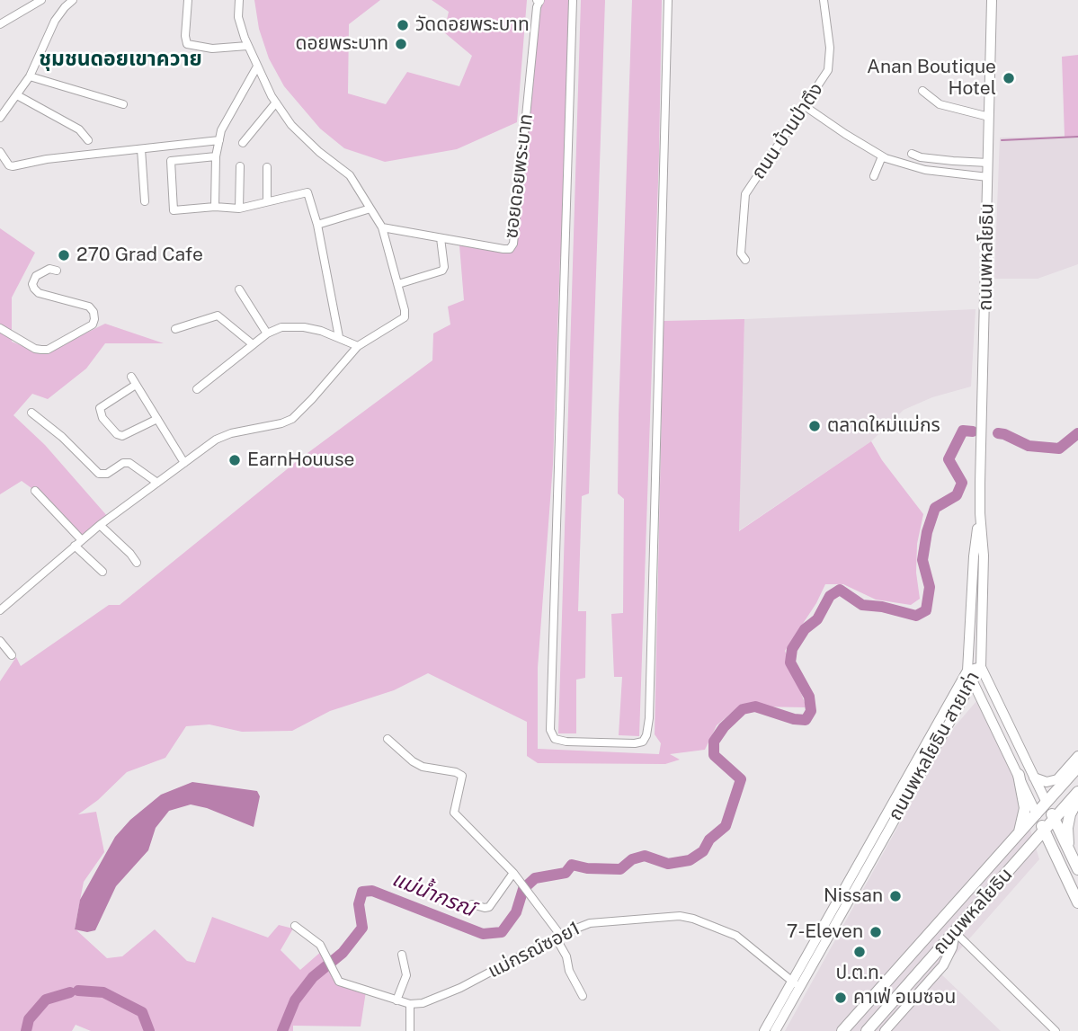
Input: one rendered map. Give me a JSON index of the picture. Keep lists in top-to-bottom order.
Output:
{
  "streets": {
    "main road": ["ถนนพหลโยธิน", "ถนนพหลโยธิน สายเก่า"],
    "street": ["ถนน บ้านป่าตึง", "ซอยดอยพระบาท", "แม่กรณ์ซอย1"]
  },
  "crossings": [
    ["ถนนพหลโยธิน", "ถนนพหลโยธิน สายเก่า"],
    ["ถนนพหลโยธิน สายเก่า", "แม่กรณ์ซอย1"]
  ],
  "districts": ["ชุมชนดอยเขาควาย"],
  "water": ["แม่น้ำกรณ์"],
  "places": [
    "วัดดอยพระบาท",
    "ดอยพระบาท",
    "Anan Boutique Hotel",
    "270 Grad Cafe",
    "ตลาดใหม่แม่กร",
    "EarnHouuse",
    "Nissan",
    "7-Eleven",
    "ป.ต.ท.",
    "คาเฟ่ อเมซอน"
  ]
}
